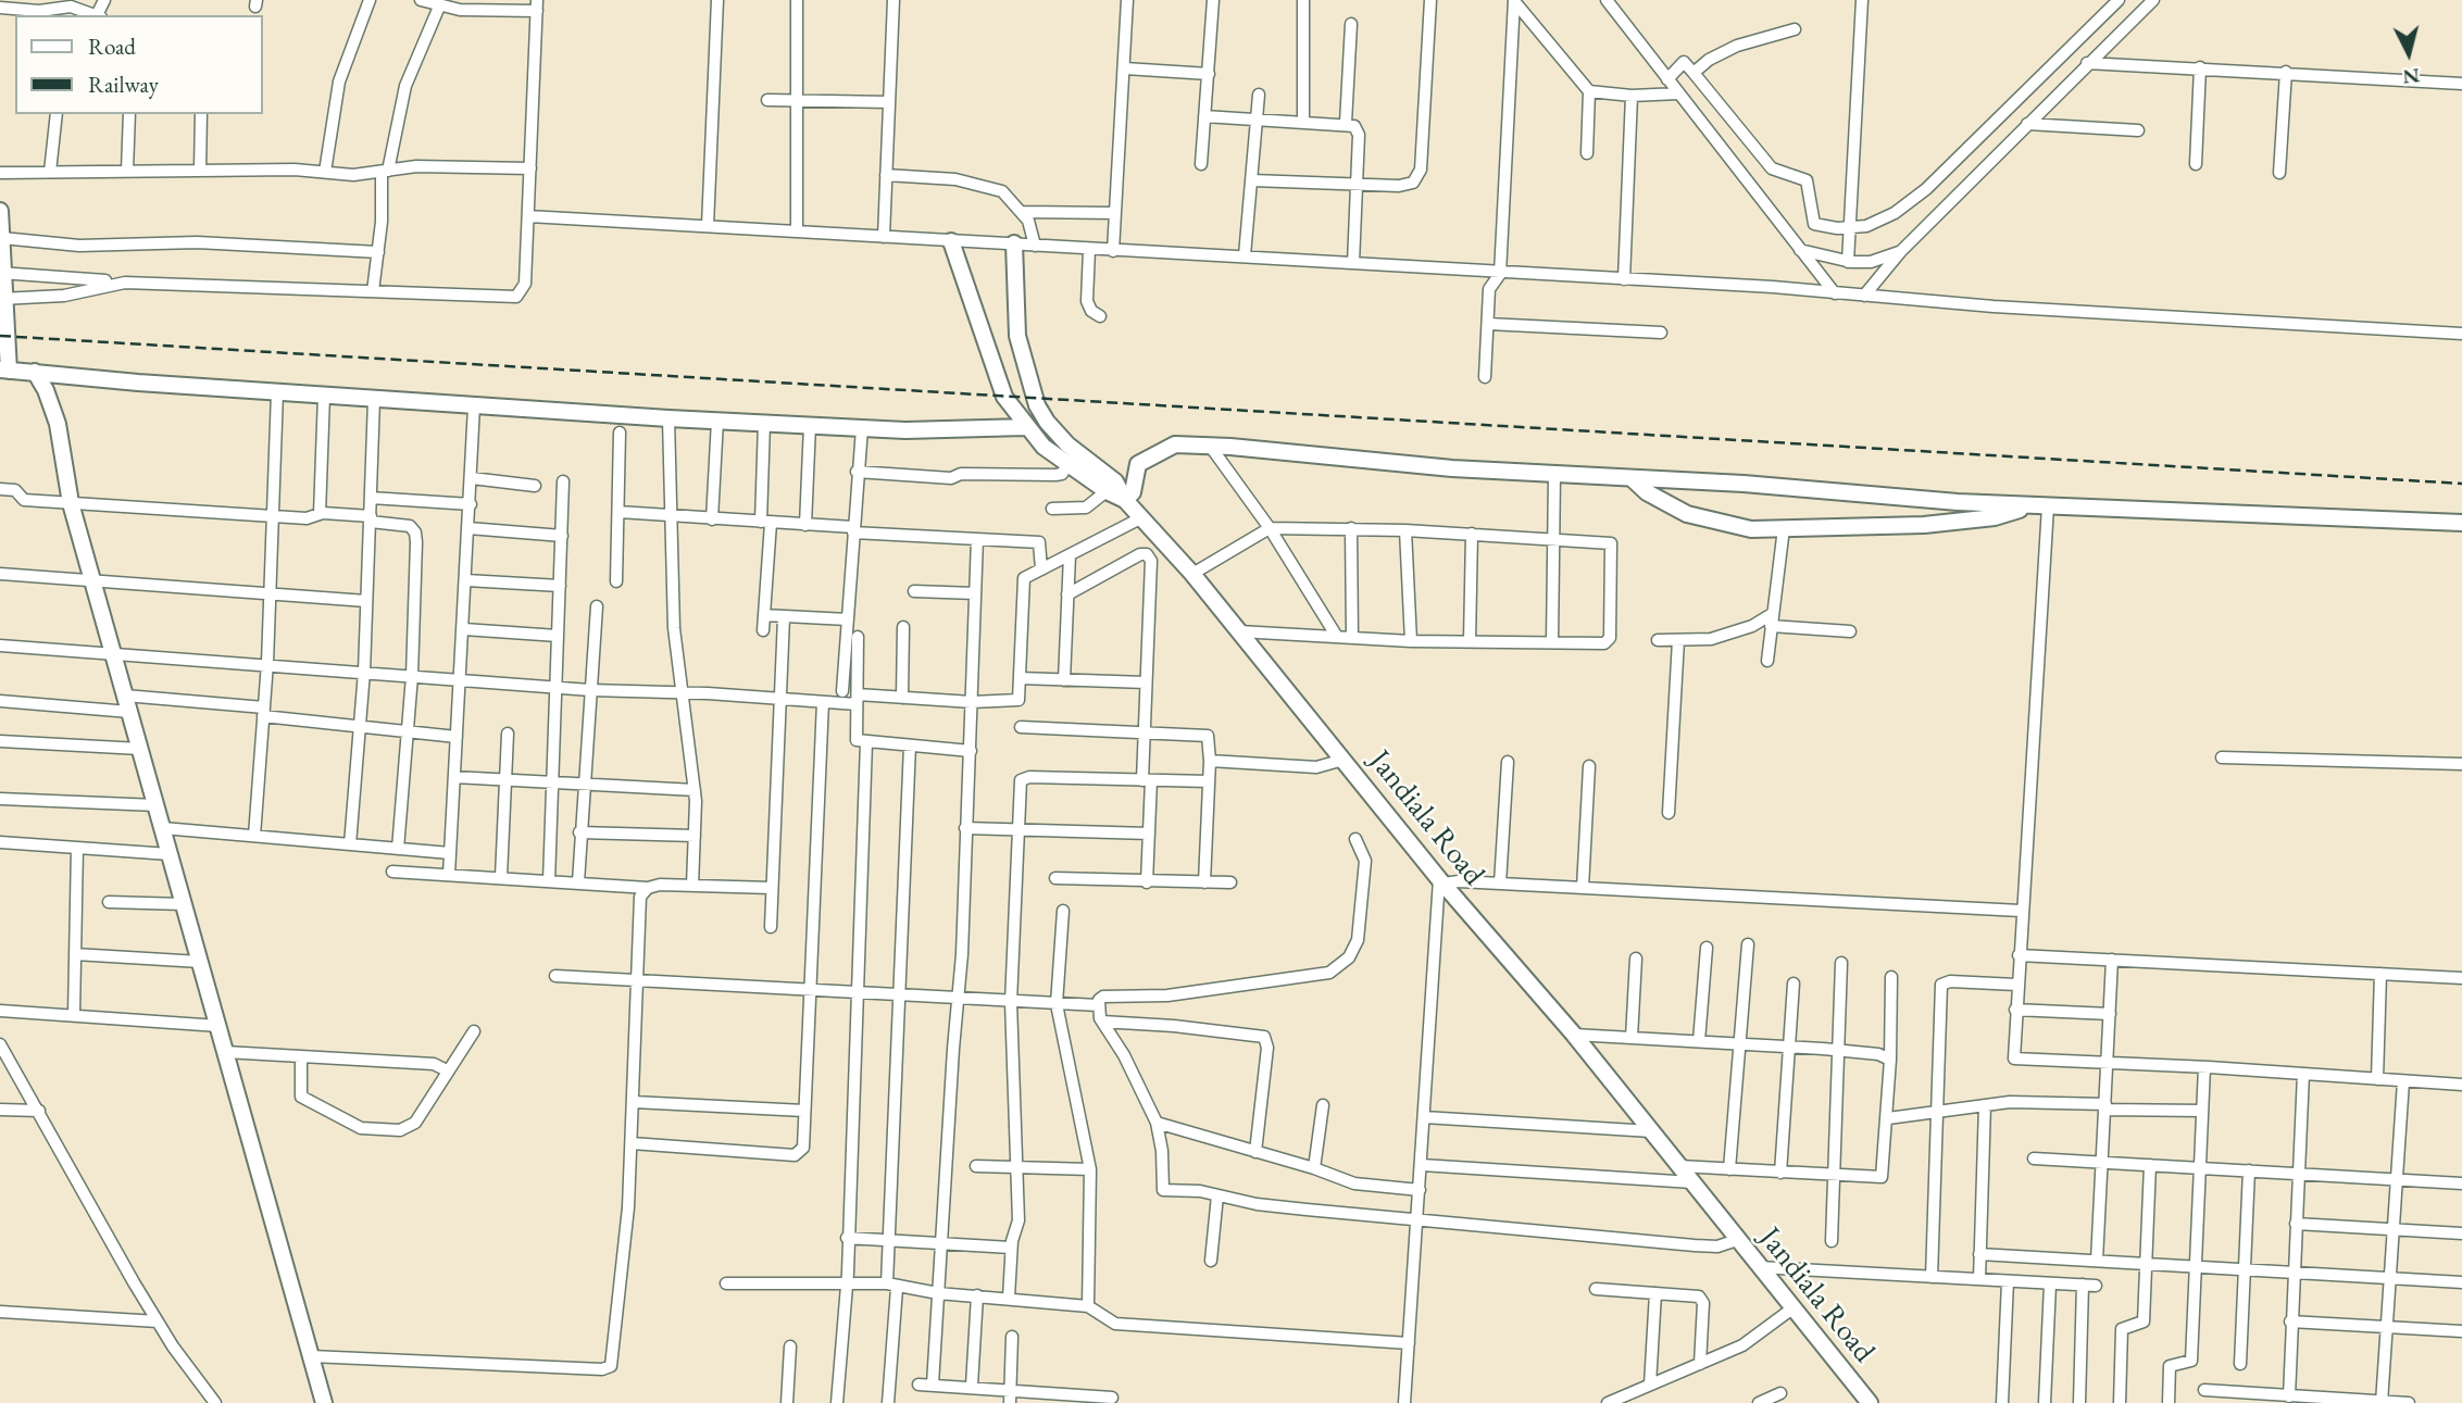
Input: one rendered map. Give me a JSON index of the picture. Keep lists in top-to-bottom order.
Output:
{
  "streets": {
    "street": ["Jandiala Road"]
  },
  "legend": ["Road", "Railway"],
  "north": "bottom"
}
